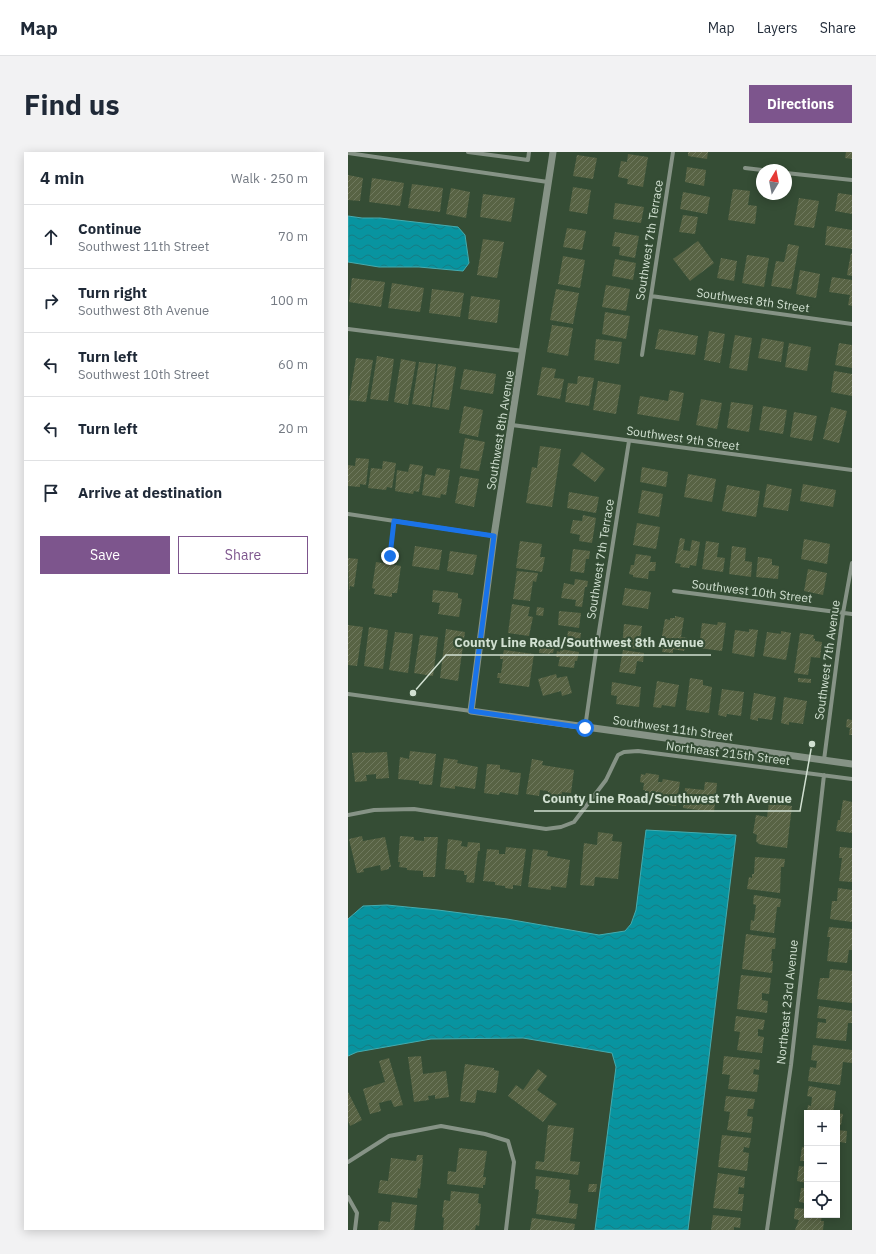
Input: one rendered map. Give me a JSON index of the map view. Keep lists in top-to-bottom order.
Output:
{
  "streets": {
    "street": [
      "Southwest 7th Terrace",
      "Southwest 8th Street",
      "Southwest 8th Avenue",
      "Southwest 9th Street",
      "Southwest 10th Street",
      "Southwest 7th Avenue",
      "Southwest 11th Street",
      "Northeast 215th Street",
      "Northeast 23rd Avenue"
    ]
  },
  "crossings": [
    ["Southwest 7th Terrace", "Southwest 8th Street"],
    ["Southwest 7th Terrace", "Southwest 9th Street"],
    ["Southwest 7th Terrace", "Southwest 11th Street"],
    ["Southwest 8th Avenue", "Southwest 9th Street"],
    ["Southwest 8th Avenue", "Southwest 11th Street"],
    ["Southwest 10th Street", "Southwest 7th Avenue"],
    ["Southwest 7th Avenue", "Southwest 11th Street"],
    ["Northeast 215th Street", "Northeast 23rd Avenue"]
  ],
  "places": ["County Line Road/Southwest 8th Avenue", "County Line Road/Southwest 7th Avenue"],
  "north": "top",
  "page": {
    "header": "Map",
    "nav": ["Map", "Layers", "Share"],
    "buttons": [
      "Directions",
      ["Save", "Share"]
    ],
    "title": "Find us",
    "heading": ["4 min", "Walk · 250 m"],
    "list": [
      ["Continue", "Southwest 11th Street", "70 m"],
      ["Turn right", "Southwest 8th Avenue", "100 m"],
      ["Turn left", "Southwest 10th Street", "60 m"],
      ["Turn left", "20 m"],
      "Arrive at destination"
    ],
    "map_buttons": ["+", "−"]
  }
}
